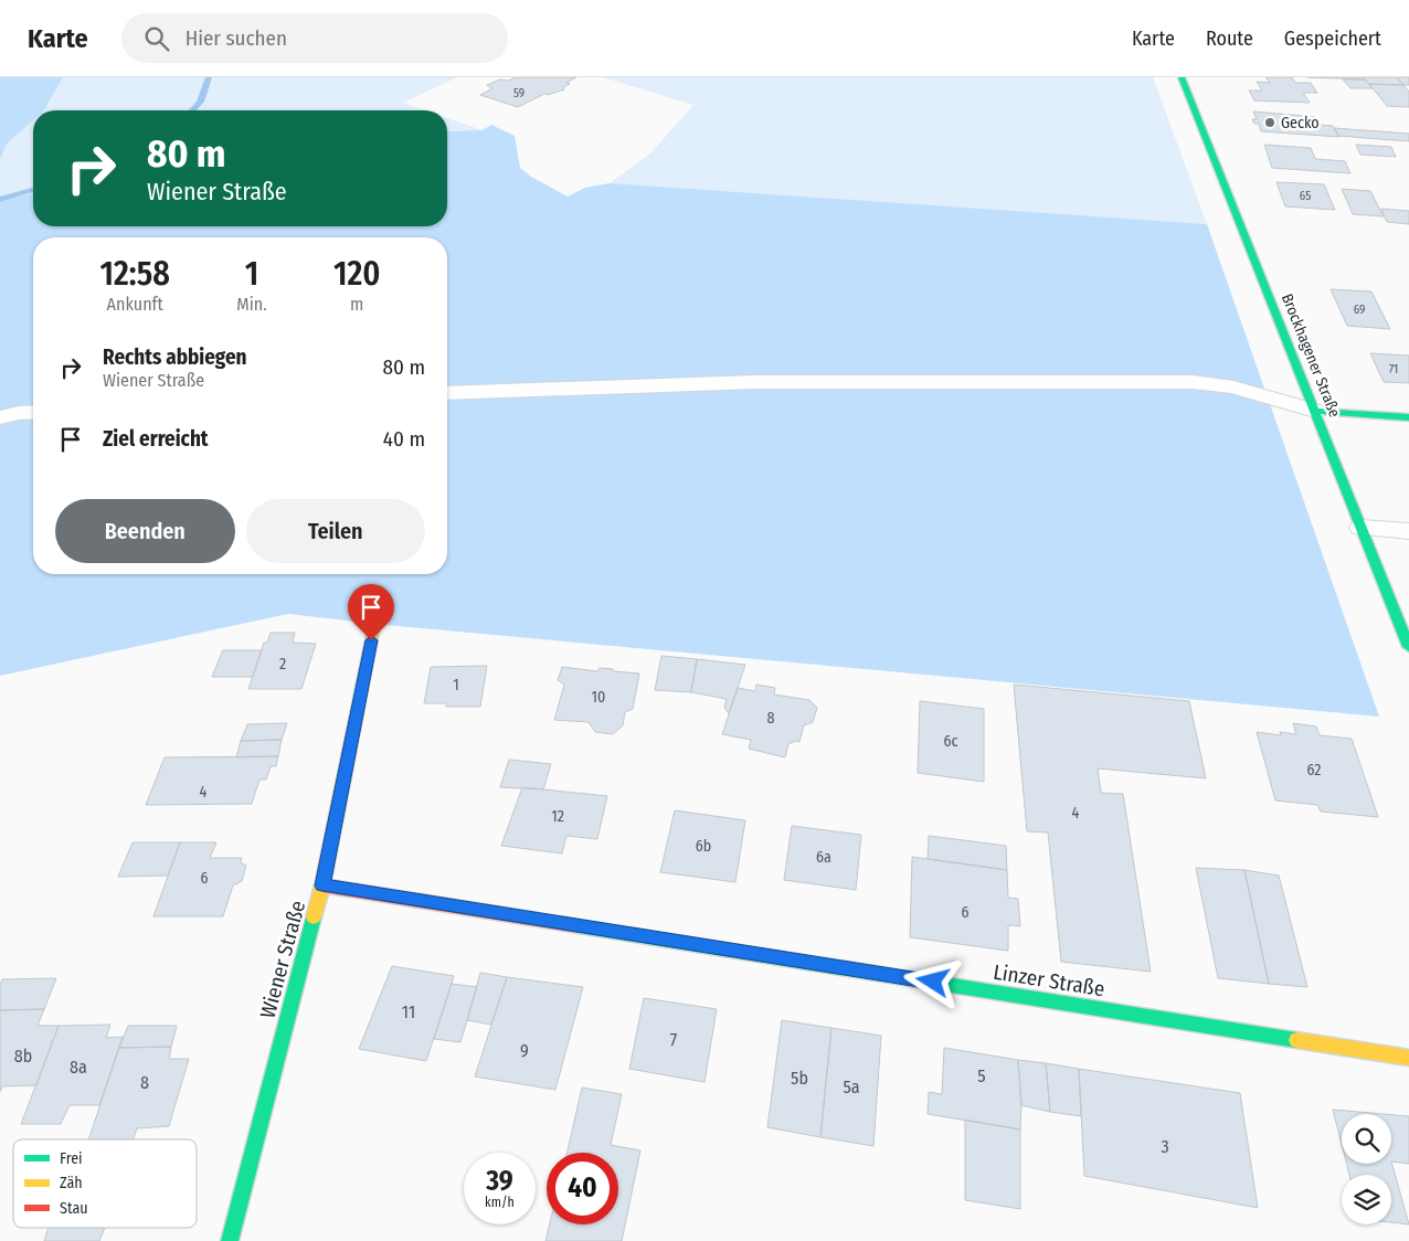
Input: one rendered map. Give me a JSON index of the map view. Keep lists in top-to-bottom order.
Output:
{
  "streets": {
    "street": ["Brockhagener Straße", "Wiener Straße", "Linzer Straße"]
  },
  "crossings": [
    ["Wiener Straße", "Linzer Straße"]
  ],
  "places": ["Gecko"],
  "house_numbers": [
    "59",
    "65",
    "69",
    "71",
    "2",
    "1",
    "10",
    "8",
    "6c",
    "62",
    "4",
    "4",
    "12",
    "6b",
    "6a",
    "6",
    "6",
    "11",
    "7",
    "9",
    "8b",
    "8a",
    "5",
    "5b",
    "8",
    "5a",
    "3"
  ],
  "legend": ["Frei", "Zäh", "Stau"],
  "page": {
    "header": "Karte",
    "search": "Hier suchen",
    "nav": ["Karte", "Route", "Gespeichert"],
    "turn": ["80 m", "Wiener Straße"],
    "eta": [
      "12:58",
      "Ankunft",
      "1",
      "Min.",
      "120",
      "m"
    ],
    "list": [
      {
        "name": "Rechts abbiegen",
        "note": "Wiener Straße",
        "value": "80 m"
      },
      {
        "name": "Ziel erreicht",
        "value": "40 m"
      }
    ],
    "buttons": ["Beenden", "Teilen"],
    "speed": "39 km/h",
    "limit": "40"
  }
}
